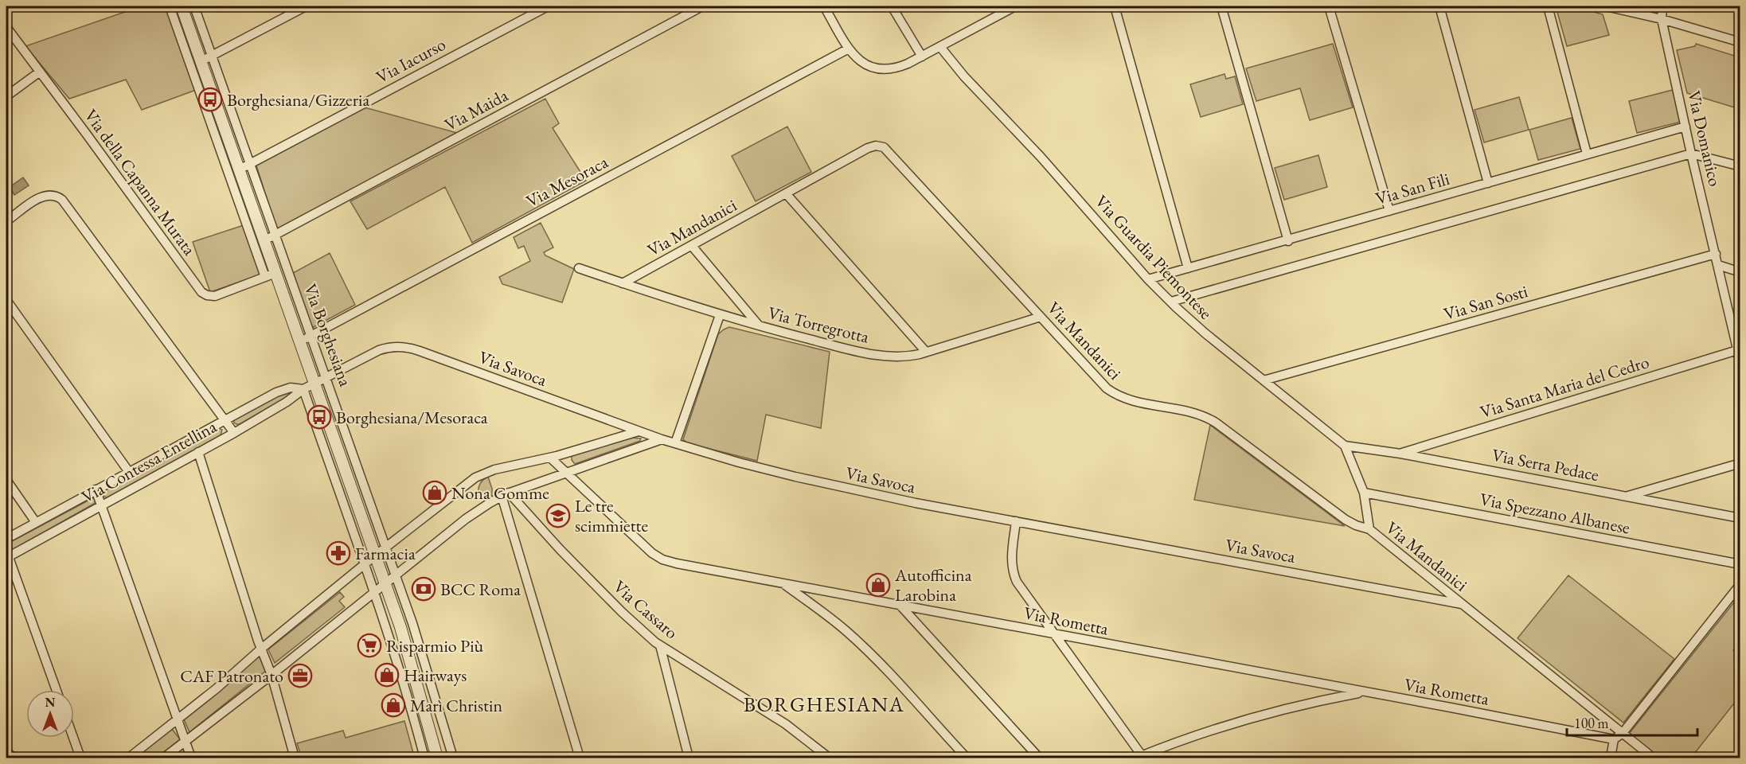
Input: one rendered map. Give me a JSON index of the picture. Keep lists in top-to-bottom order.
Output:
{
  "streets": {
    "street": [
      "Via Iacurso",
      "Via Maida",
      "Via Domanico",
      "Via Mesoraca",
      "Via della Capanna Murata",
      "Via San Fili",
      "Via Mandanici",
      "Via Guardia Piemontese",
      "Via San Sosti",
      "Via Torregrotta",
      "Via Borghesiana",
      "Via Savoca",
      "Via Santa Maria del Cedro",
      "Via Contessa Entellina",
      "Via Serra Pedace",
      "Via Spezzano Albanese",
      "Via Cassaro",
      "Via Rometta"
    ]
  },
  "crossings": [
    ["Via Iacurso", "Via Borghesiana"],
    ["Via Maida", "Via Borghesiana"],
    ["Via Domanico", "Via San Fili"],
    ["Via Domanico", "Via San Sosti"],
    ["Via Domanico", "Via Santa Maria del Cedro"],
    ["Via Mesoraca", "Via Borghesiana"],
    ["Via della Capanna Murata", "Via Borghesiana"],
    ["Via San Fili", "Via Guardia Piemontese"],
    ["Via Mandanici", "Via Guardia Piemontese"],
    ["Via Mandanici", "Via Torregrotta"],
    ["Via Mandanici", "Via Savoca"],
    ["Via Guardia Piemontese", "Via San Sosti"],
    ["Via Guardia Piemontese", "Via Serra Pedace"],
    ["Via Guardia Piemontese", "Via Spezzano Albanese"],
    ["Via Borghesiana", "Via Savoca"],
    ["Via Borghesiana", "Via Contessa Entellina"],
    ["Via Savoca", "Via Contessa Entellina"],
    ["Via Santa Maria del Cedro", "Via Serra Pedace"]
  ],
  "districts": ["BORGHESIANA"],
  "places": {
    "bus stop": ["Borghesiana/Gizzeria", "Borghesiana/Mesoraca"],
    "shop": [
      "Nona Gomme",
      "Autofficina Larobina",
      "Hairways",
      "Marì Christin"
    ],
    "school or university": ["Le tre scimmiette"],
    "pharmacy": ["Farmacia"],
    "bank": ["BCC Roma"],
    "supermarket": ["Risparmio Più"],
    "office": ["CAF Patronato"]
  },
  "scale_bar": "100 m",
  "north": "top"
}
